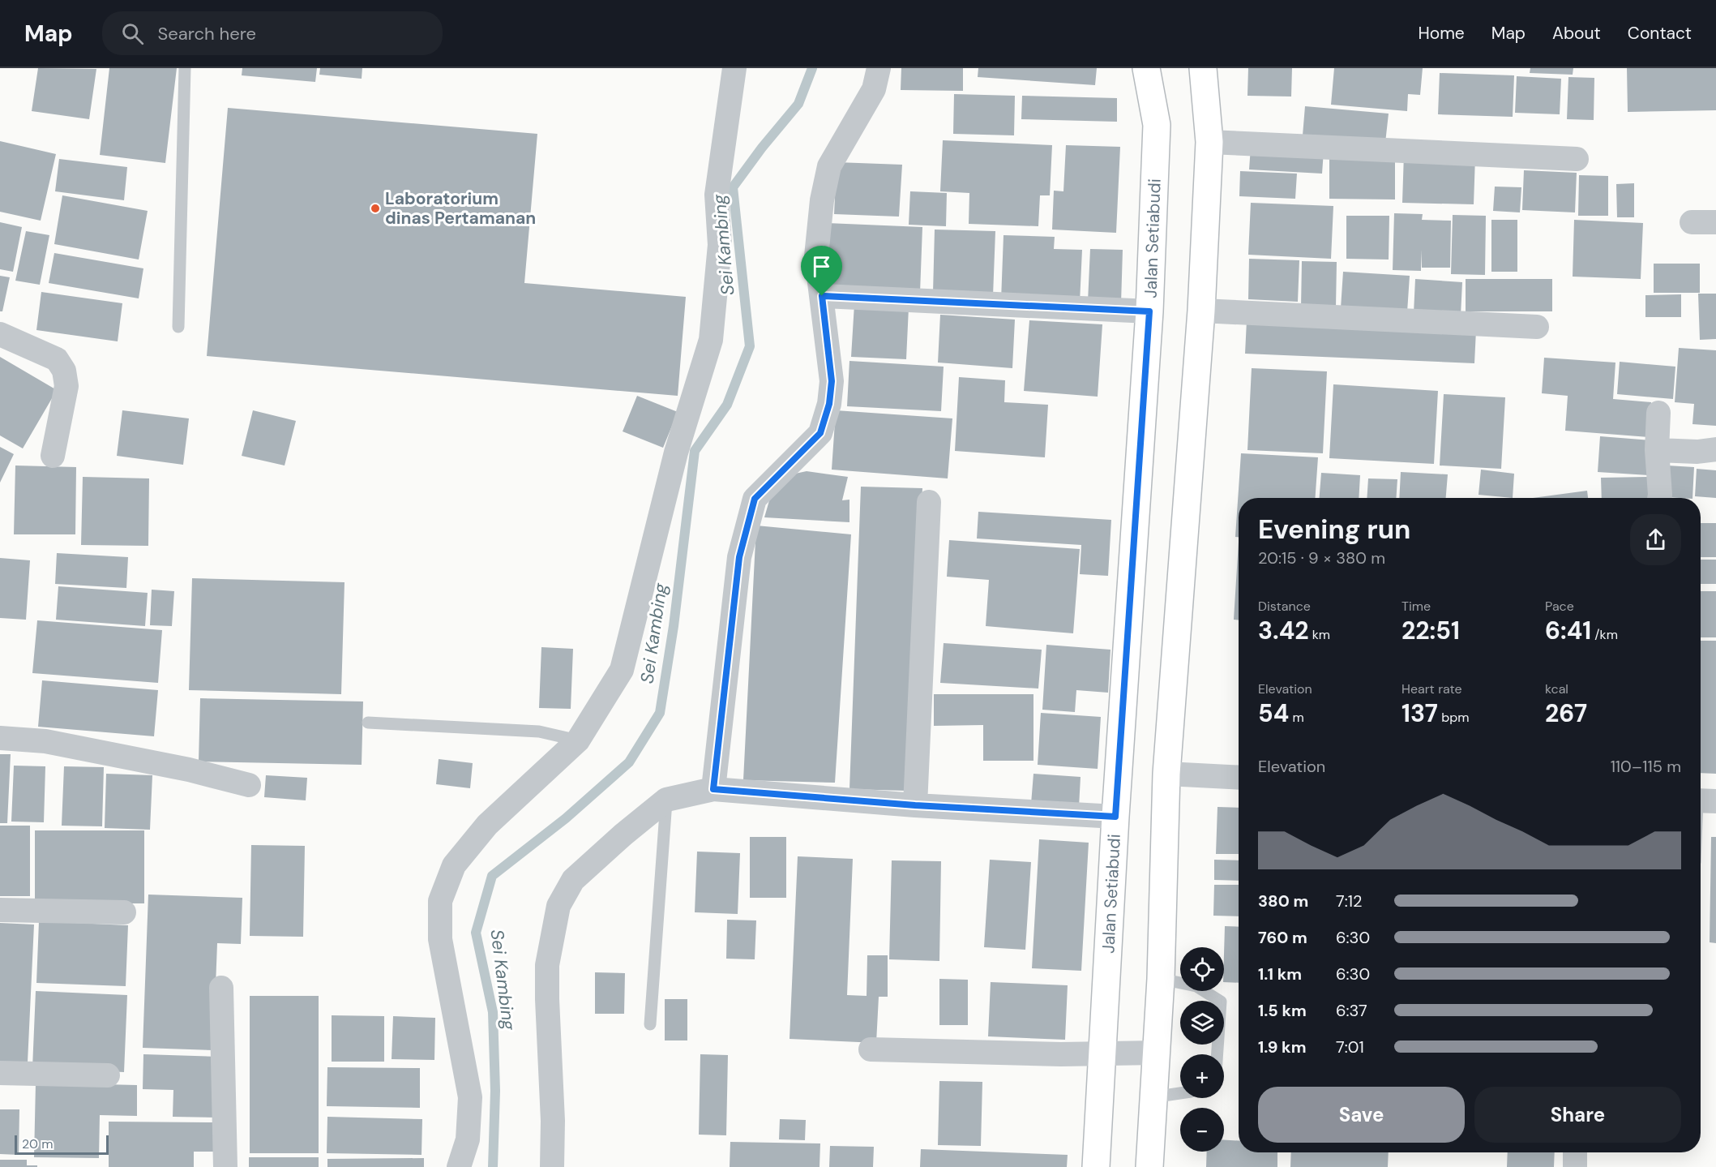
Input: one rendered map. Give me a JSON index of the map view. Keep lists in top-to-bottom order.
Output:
{
  "streets": {
    "main road": ["Jalan Setiabudi"]
  },
  "water": ["Sei Kambing"],
  "places": ["Laboratorium dinas Pertamanan"],
  "scale_bar": "20 m",
  "page": {
    "header": "Map",
    "search": "Search here",
    "nav": [
      "Home",
      "Map",
      "About",
      "Contact"
    ],
    "heading": ["Evening run", "20:15 · 9 × 380 m"],
    "stats": [
      ["Distance", "3.42 km"],
      ["Time", "22:51"],
      ["Pace", "6:41 /km"],
      ["Elevation", "54 m"],
      ["Heart rate", "137 bpm"],
      ["kcal", "267"]
    ],
    "chart": ["Elevation", "110–115 m"],
    "list": [
      {
        "name": "380 m",
        "note": "7:12"
      },
      {
        "name": "760 m",
        "note": "6:30"
      },
      {
        "name": "1.1 km",
        "note": "6:30"
      },
      {
        "name": "1.5 km",
        "note": "6:37"
      },
      {
        "name": "1.9 km",
        "note": "7:01"
      }
    ],
    "map_buttons": ["+", "−"],
    "buttons": ["Save", "Share"],
    "scale": "20 m"
  }
}
